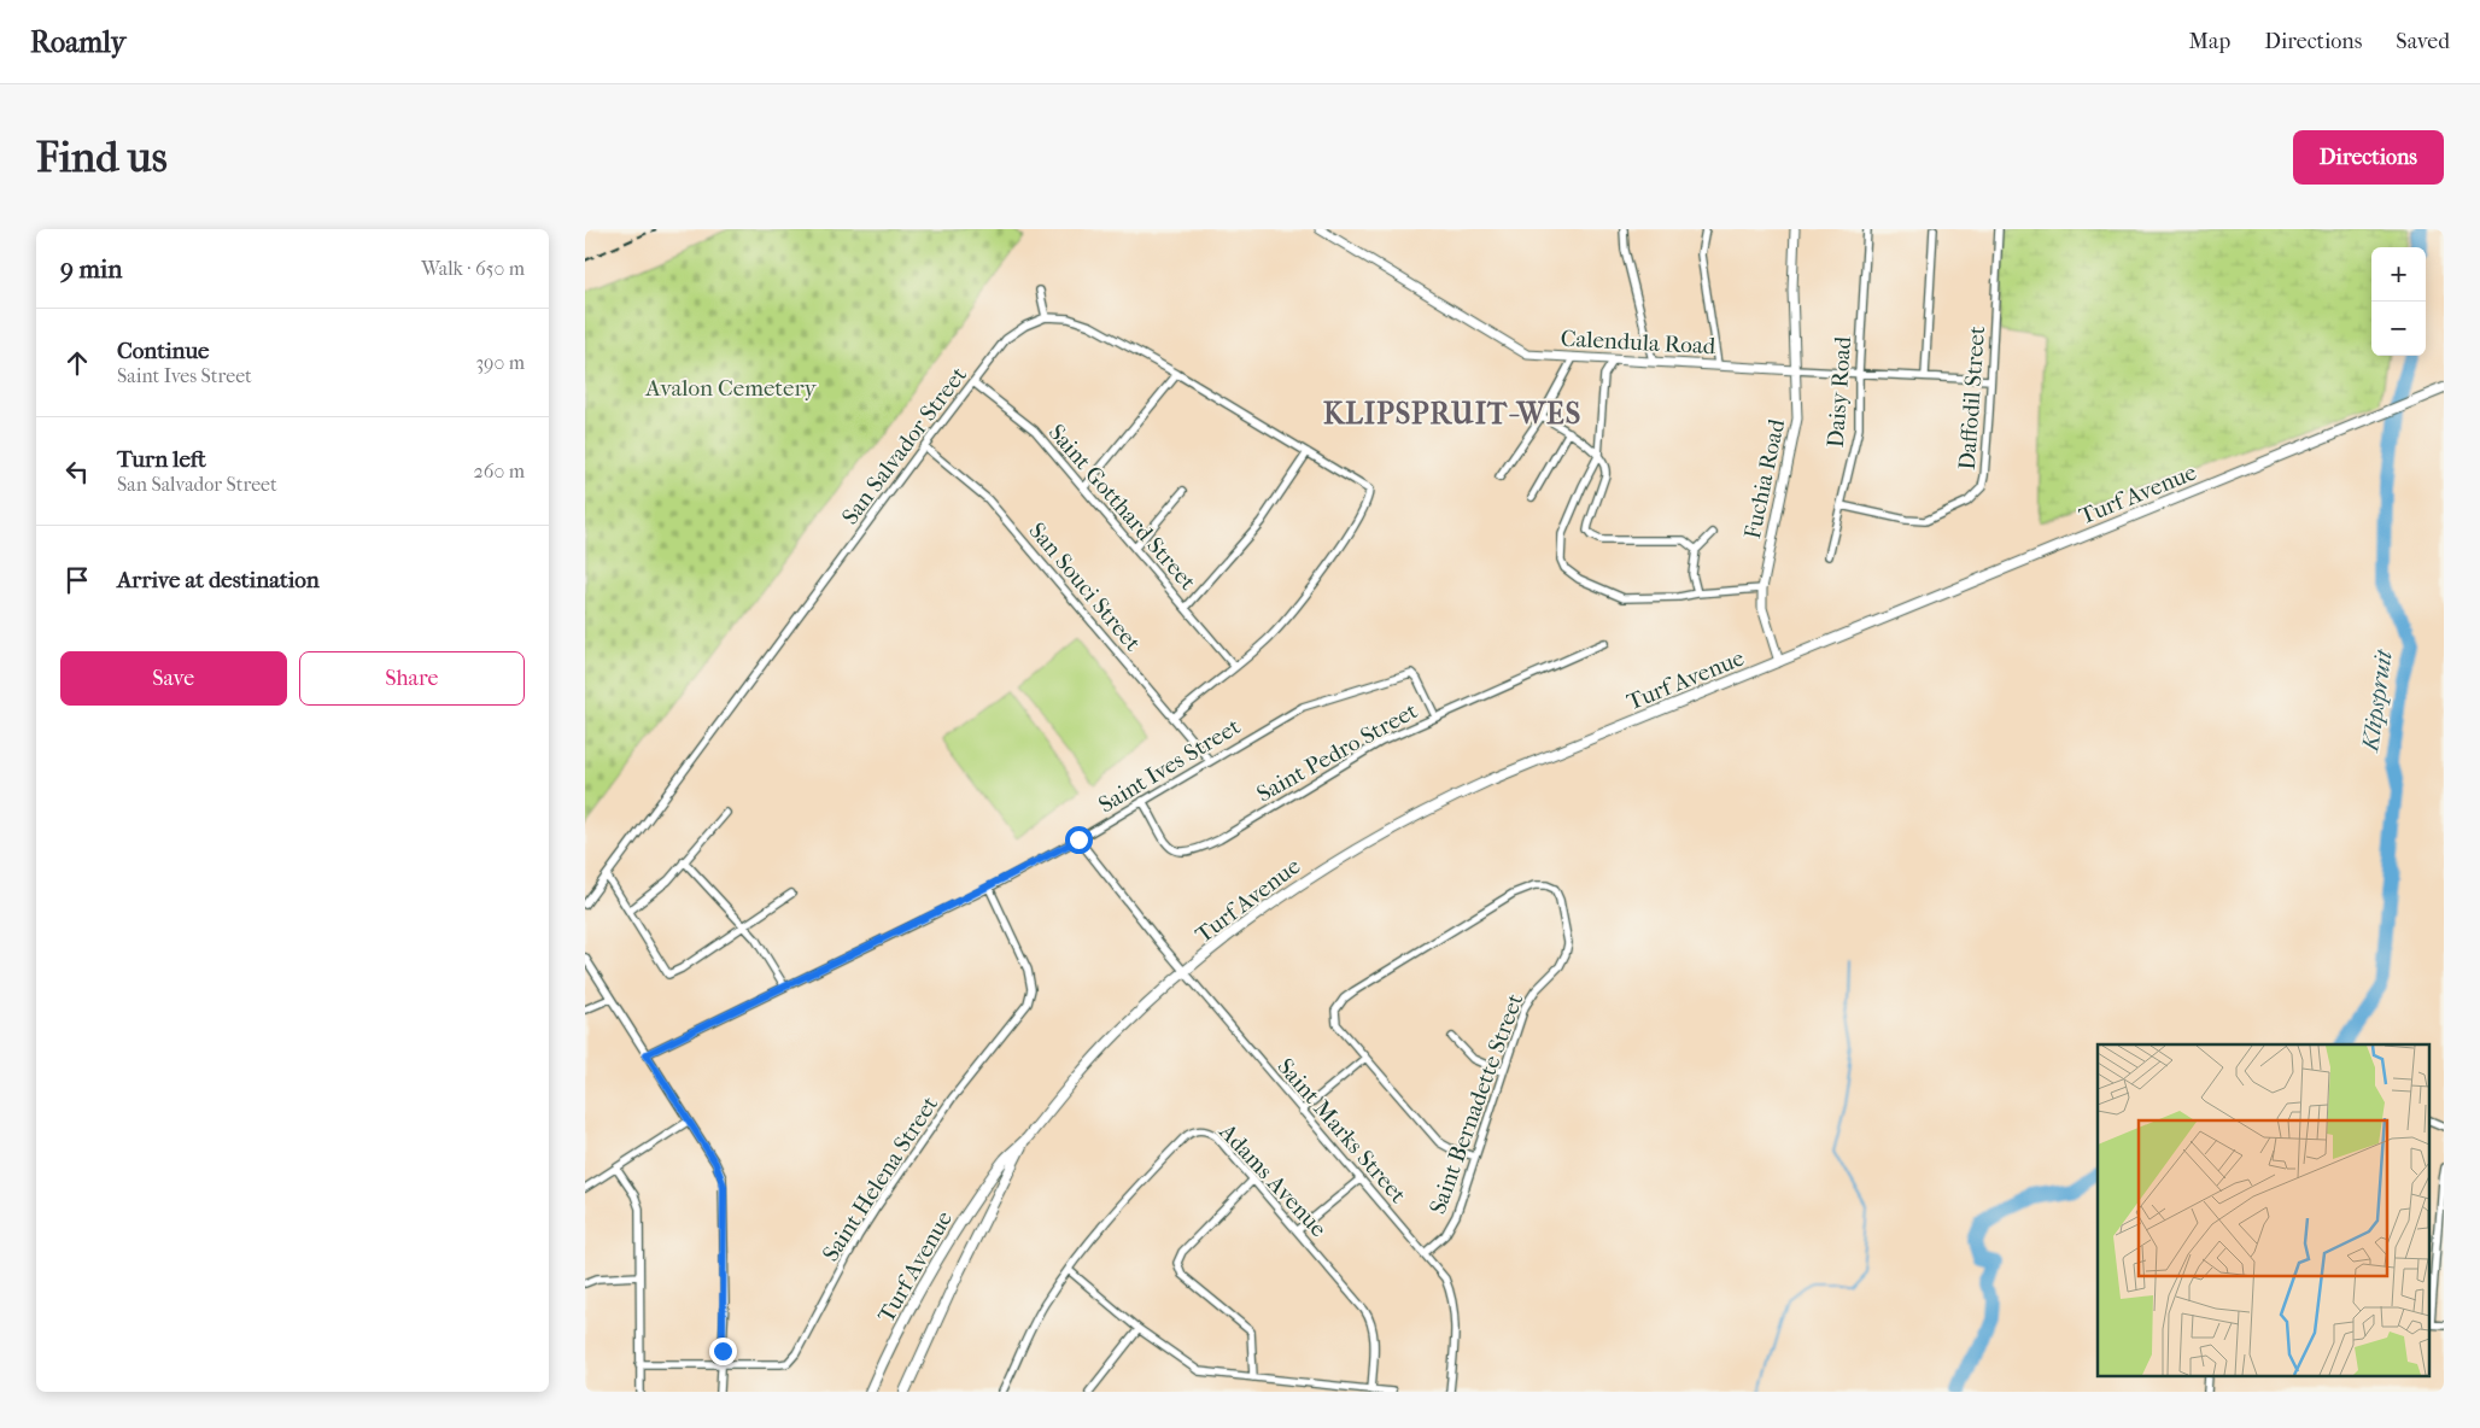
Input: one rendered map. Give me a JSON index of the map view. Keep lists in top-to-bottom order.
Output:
{
  "streets": {
    "main road": ["Turf Avenue"],
    "street": [
      "Calendula Road",
      "Daisy Road",
      "Daffodil Street",
      "San Salvador Street",
      "Fuchia Road",
      "Saint Gotthard Street",
      "San Souci Street",
      "Saint Pedro Street",
      "Saint Ives Street",
      "Saint Bernadette Street",
      "Saint Marks Street",
      "Saint Helena Street",
      "Adams Avenue"
    ]
  },
  "crossings": [
    ["Calendula Road", "Daisy Road"],
    ["Calendula Road", "Daffodil Street"],
    ["Calendula Road", "Fuchia Road"],
    ["Daisy Road", "Daffodil Street"],
    ["San Salvador Street", "Saint Gotthard Street"],
    ["San Salvador Street", "San Souci Street"],
    ["Fuchia Road", "Turf Avenue"],
    ["Turf Avenue", "Saint Marks Street"],
    ["San Souci Street", "Saint Ives Street"],
    ["Saint Pedro Street", "Saint Ives Street"],
    ["Saint Ives Street", "Saint Marks Street"],
    ["Saint Ives Street", "Saint Helena Street"],
    ["Saint Bernadette Street", "Saint Marks Street"]
  ],
  "districts": ["KLIPSPRUIT-WES"],
  "water": ["Klipspruit"],
  "parks": ["Avalon Cemetery"],
  "page": {
    "header": "Roamly",
    "nav": ["Map", "Directions", "Saved"],
    "buttons": [
      "Directions",
      ["Save", "Share"]
    ],
    "title": "Find us",
    "heading": ["9 min", "Walk · 650 m"],
    "map_buttons": ["+", "−"],
    "list": [
      ["Continue", "Saint Ives Street", "390 m"],
      ["Turn left", "San Salvador Street", "260 m"],
      "Arrive at destination"
    ]
  }
}
